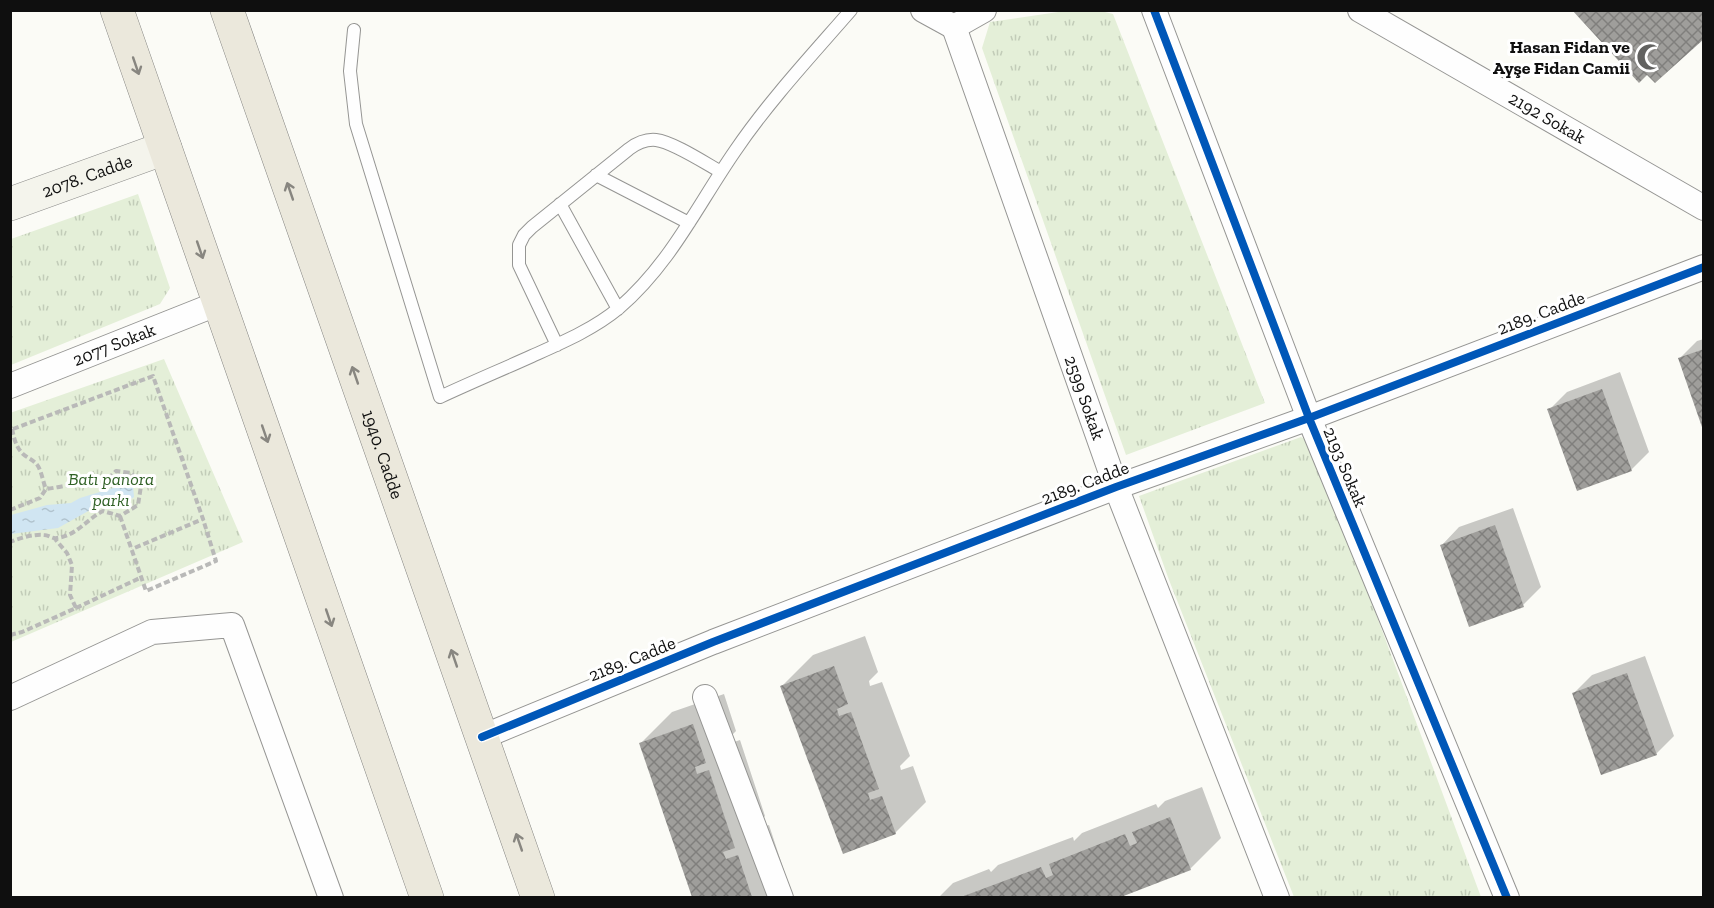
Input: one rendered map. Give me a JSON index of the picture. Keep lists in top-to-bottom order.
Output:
{
  "streets": {
    "main road": ["1940. Cadde"],
    "street": [
      "2192 Sokak",
      "2078. Cadde",
      "2189. Cadde",
      "2077 Sokak",
      "2599 Sokak",
      "2193 Sokak"
    ]
  },
  "crossings": [
    ["2189. Cadde", "2599 Sokak"],
    ["2189. Cadde", "1940. Cadde"],
    ["2189. Cadde", "2193 Sokak"]
  ],
  "parks": ["Batı panora parkı"],
  "places": {
    "mosque": ["Hasan Fidan ve Ayşe Fidan Camii"]
  }
}
